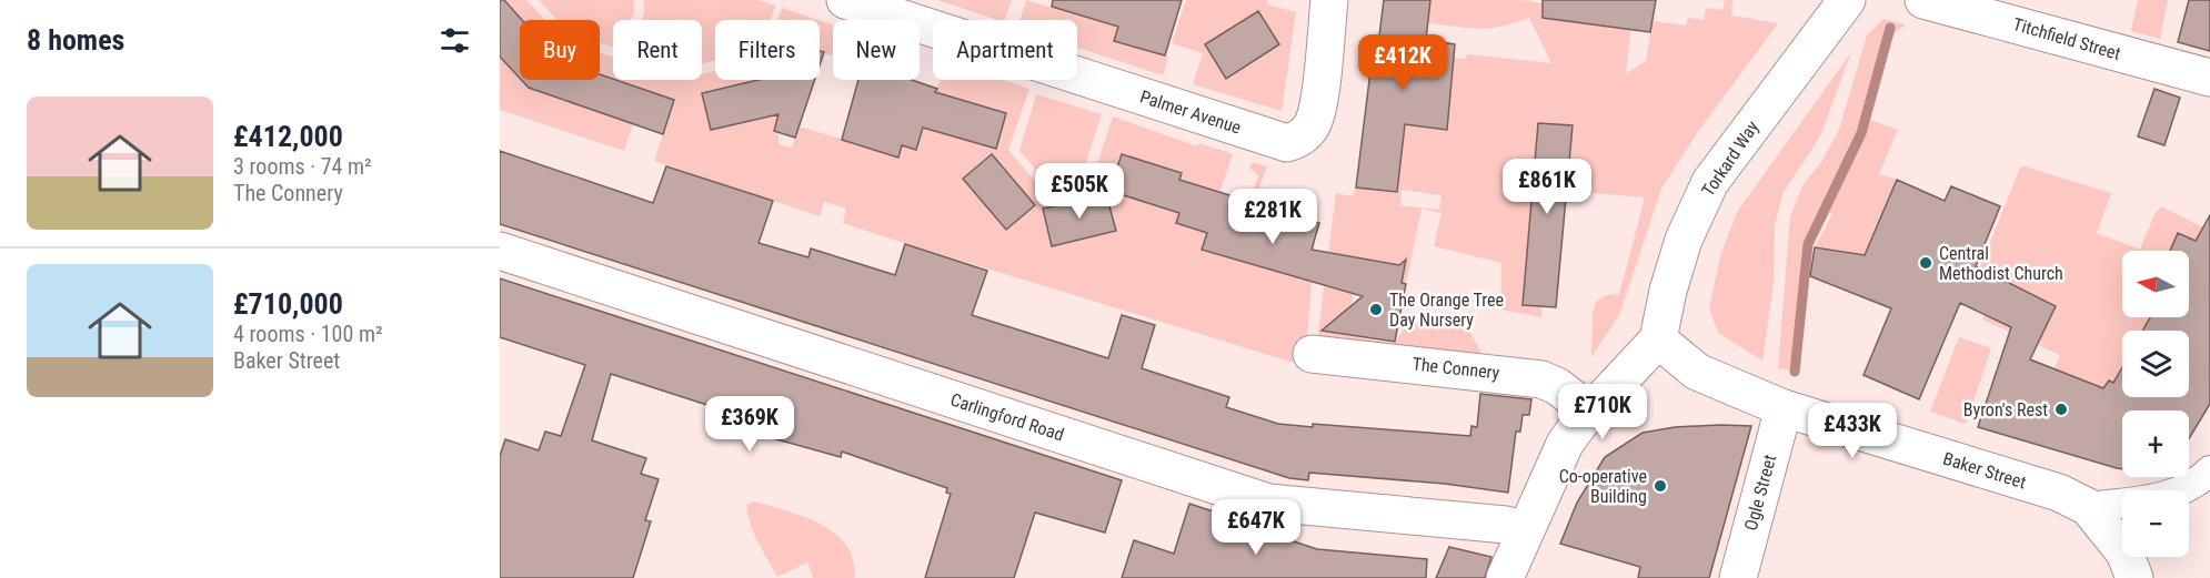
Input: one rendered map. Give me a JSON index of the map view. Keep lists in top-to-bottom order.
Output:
{
  "streets": {
    "street": [
      "Titchfield Street",
      "Palmer Avenue",
      "Torkard Way",
      "The Connery",
      "Carlingford Road",
      "Baker Street",
      "Ogle Street"
    ]
  },
  "crossings": [
    ["Torkard Way", "Baker Street"],
    ["Baker Street", "Ogle Street"]
  ],
  "places": [
    "Central Methodist Church",
    "The Orange Tree Day Nursery",
    "Byron's Rest",
    "Co-operative Building"
  ],
  "north": "left",
  "page": {
    "heading": "8 homes",
    "chip": [
      "Buy",
      "Rent",
      "Filters",
      "New",
      "Apartment"
    ],
    "price": [
      "£412K",
      "£861K",
      "£505K",
      "£281K",
      "£710K",
      "£369K",
      "£433K",
      "£647K"
    ],
    "list": [
      {
        "name": "£412,000",
        "note": "3 rooms · 74 m² · The Connery"
      },
      {
        "name": "£710,000",
        "note": "4 rooms · 100 m² · Baker Street"
      }
    ],
    "map_buttons": ["+", "−"]
  }
}
